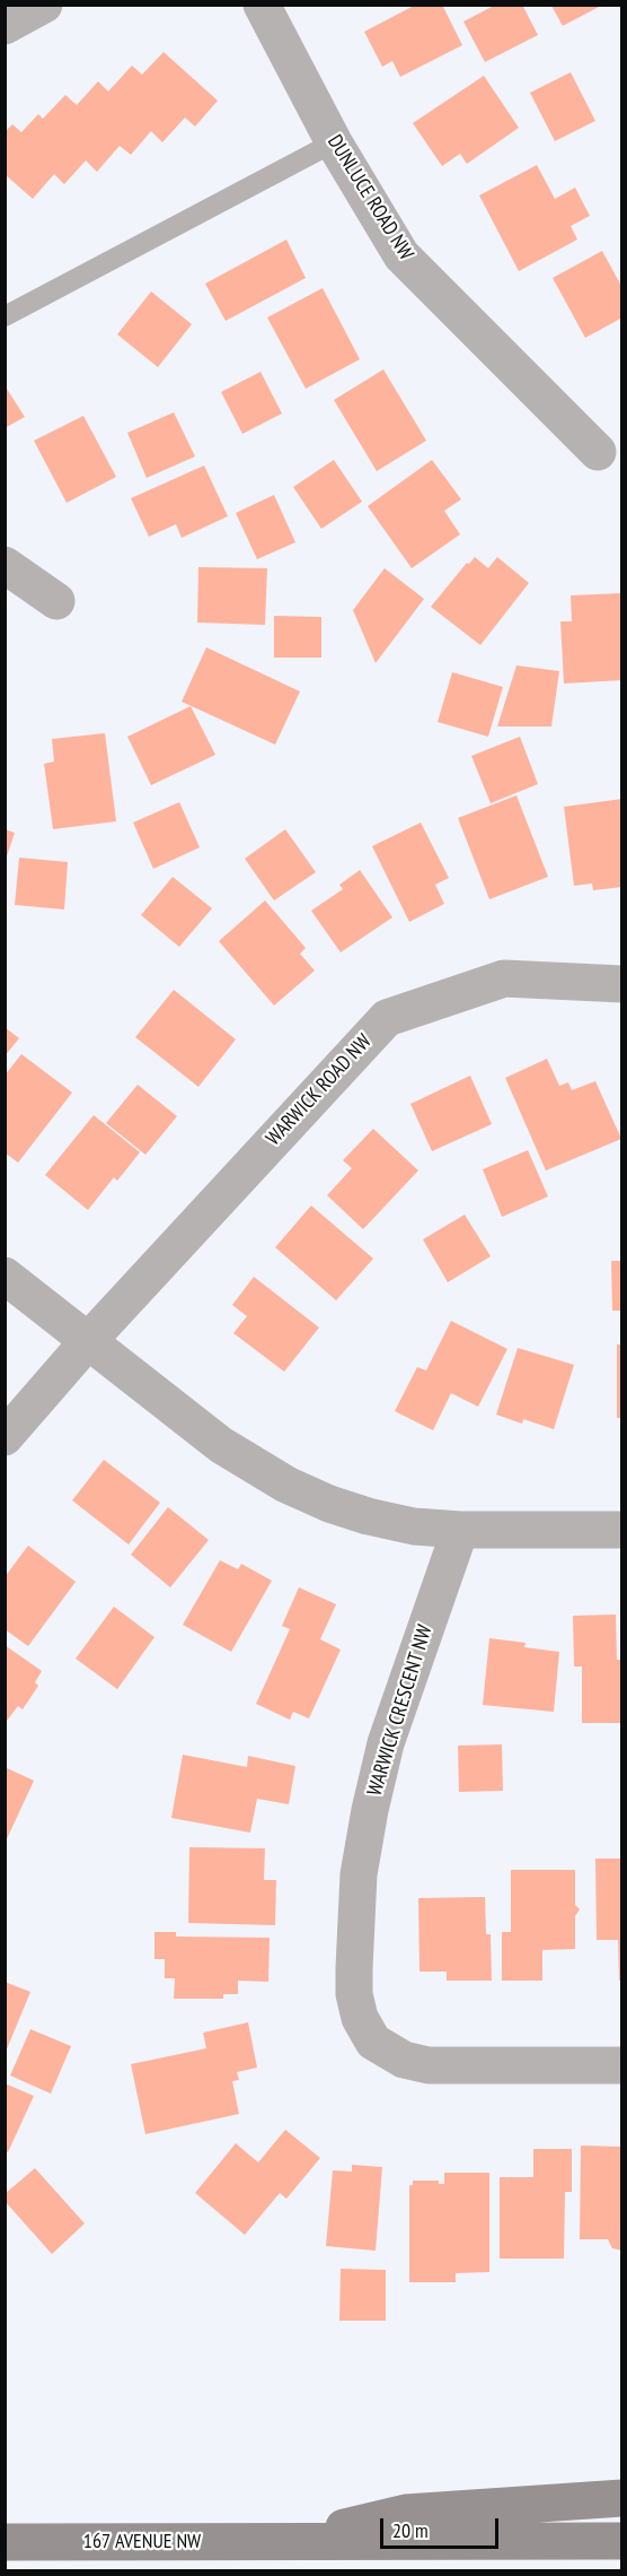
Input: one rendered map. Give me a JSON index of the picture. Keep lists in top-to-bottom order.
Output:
{
  "streets": {
    "main road": ["167 AVENUE NW"],
    "street": ["DUNLUCE ROAD NW", "WARWICK ROAD NW", "WARWICK CRESCENT NW"]
  },
  "scale_bar": "20 m"
}
